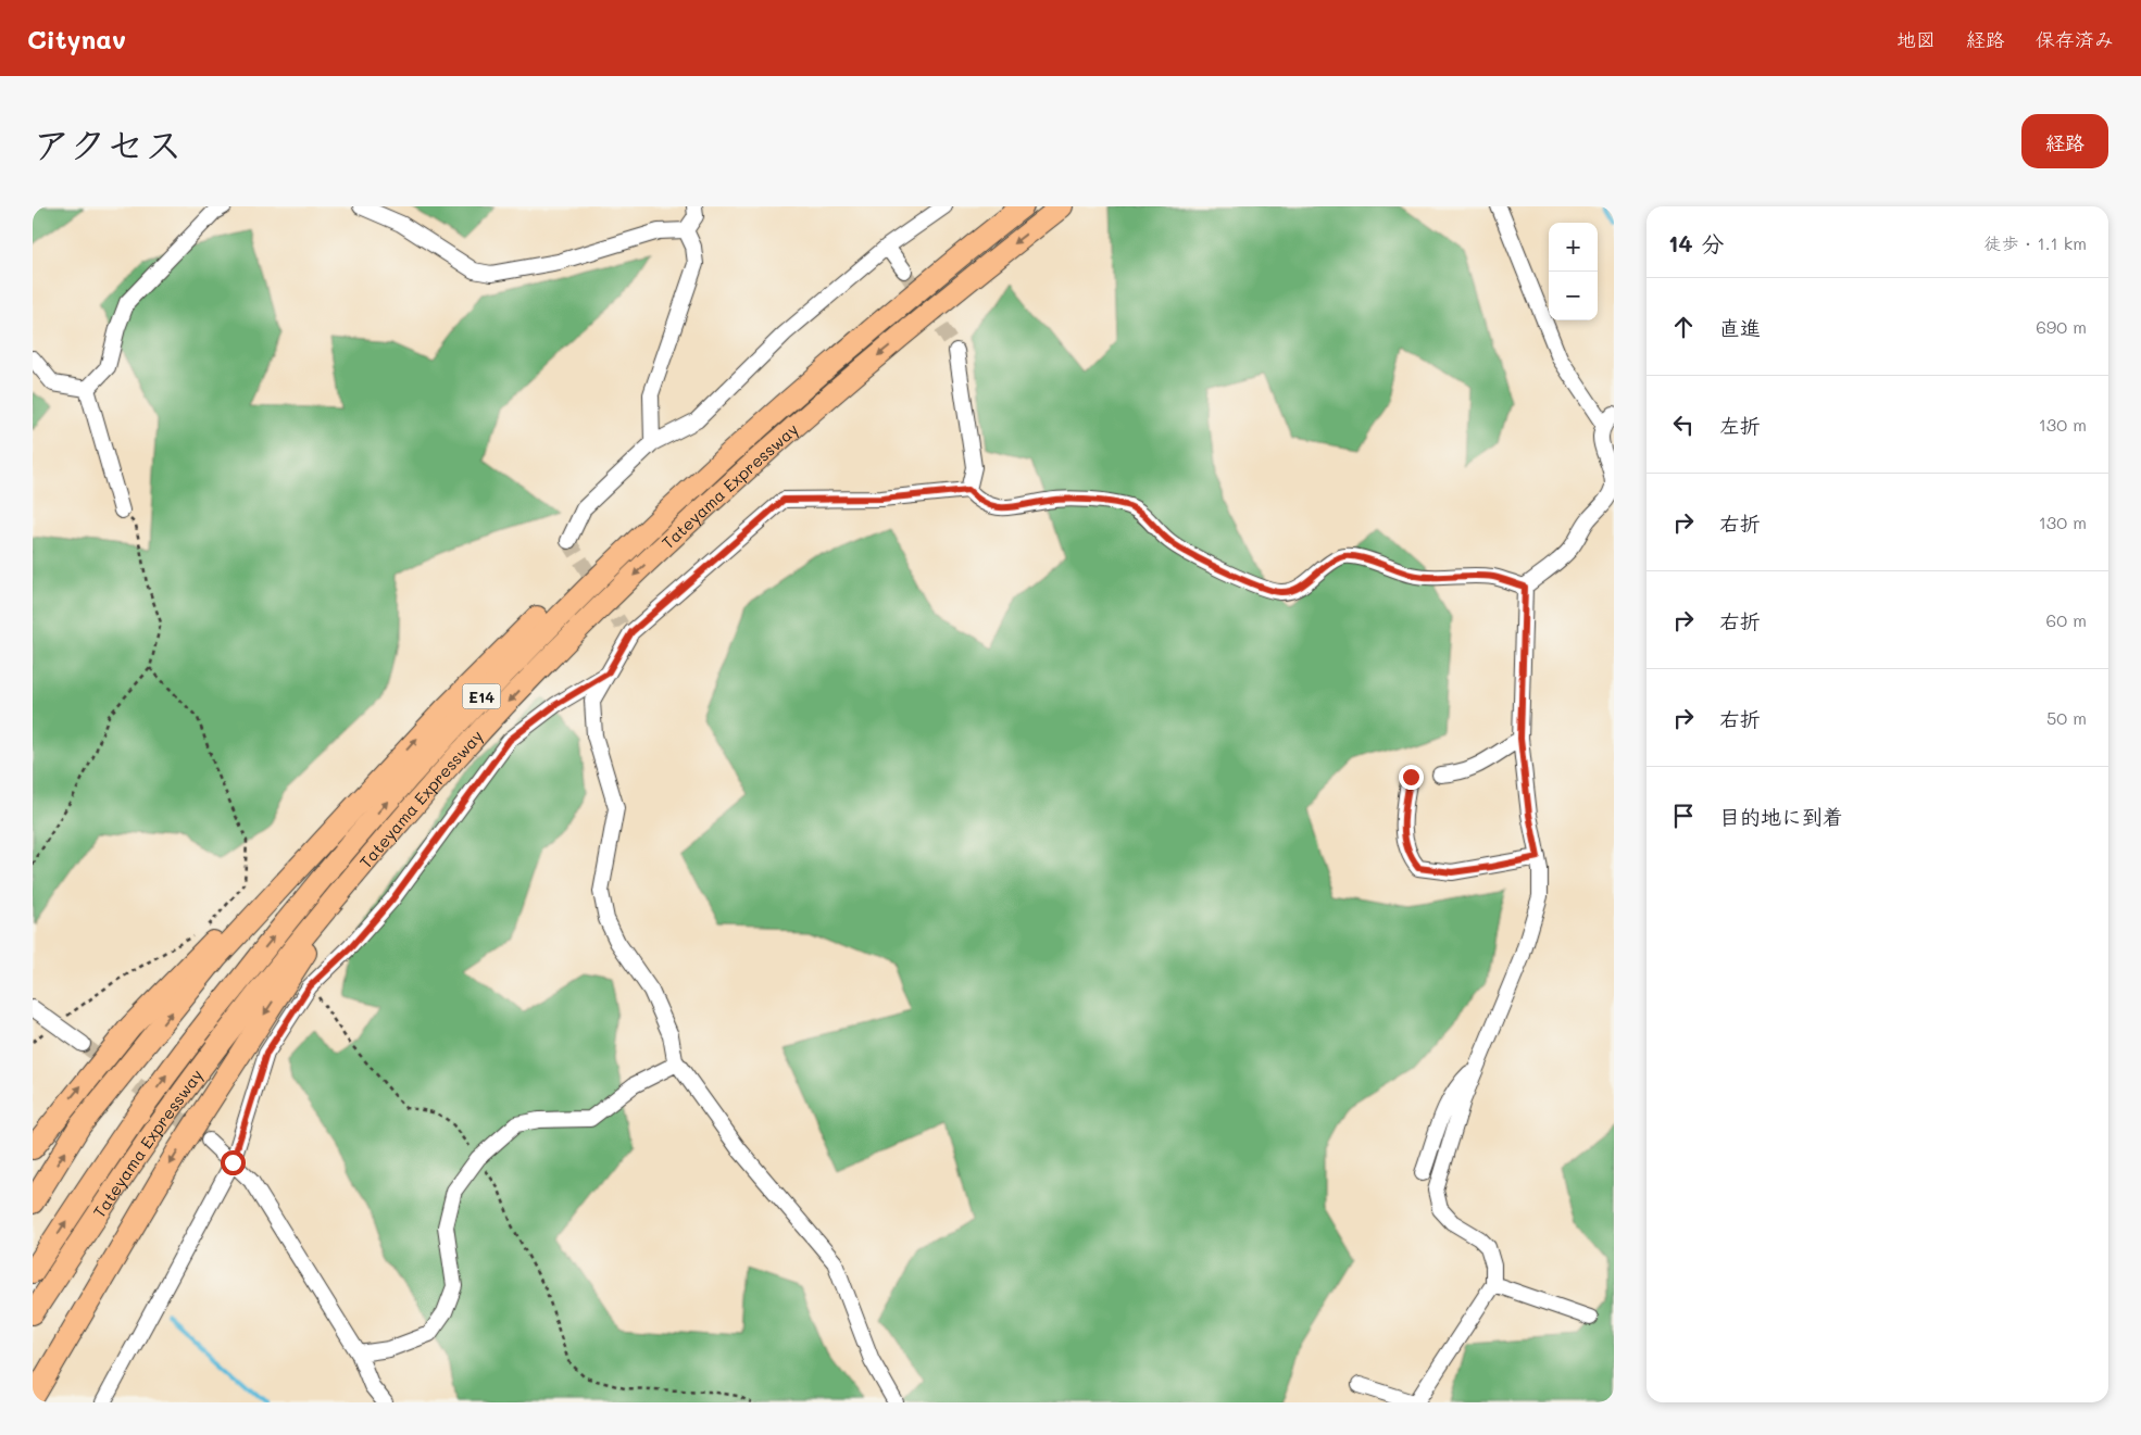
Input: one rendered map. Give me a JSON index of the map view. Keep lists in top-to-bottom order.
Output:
{
  "streets": {
    "highway": ["Tateyama Expressway", "E14"]
  },
  "page": {
    "header": "Citynav",
    "nav": ["地図", "経路", "保存済み"],
    "title": "アクセス",
    "buttons": "経路",
    "heading": ["14 分", "徒歩 · 1.1 km"],
    "map_buttons": ["+", "−"],
    "list": [
      ["直進", "690 m"],
      ["左折", "130 m"],
      ["右折", "130 m"],
      ["右折", "60 m"],
      ["右折", "50 m"],
      "目的地に到着"
    ]
  }
}
